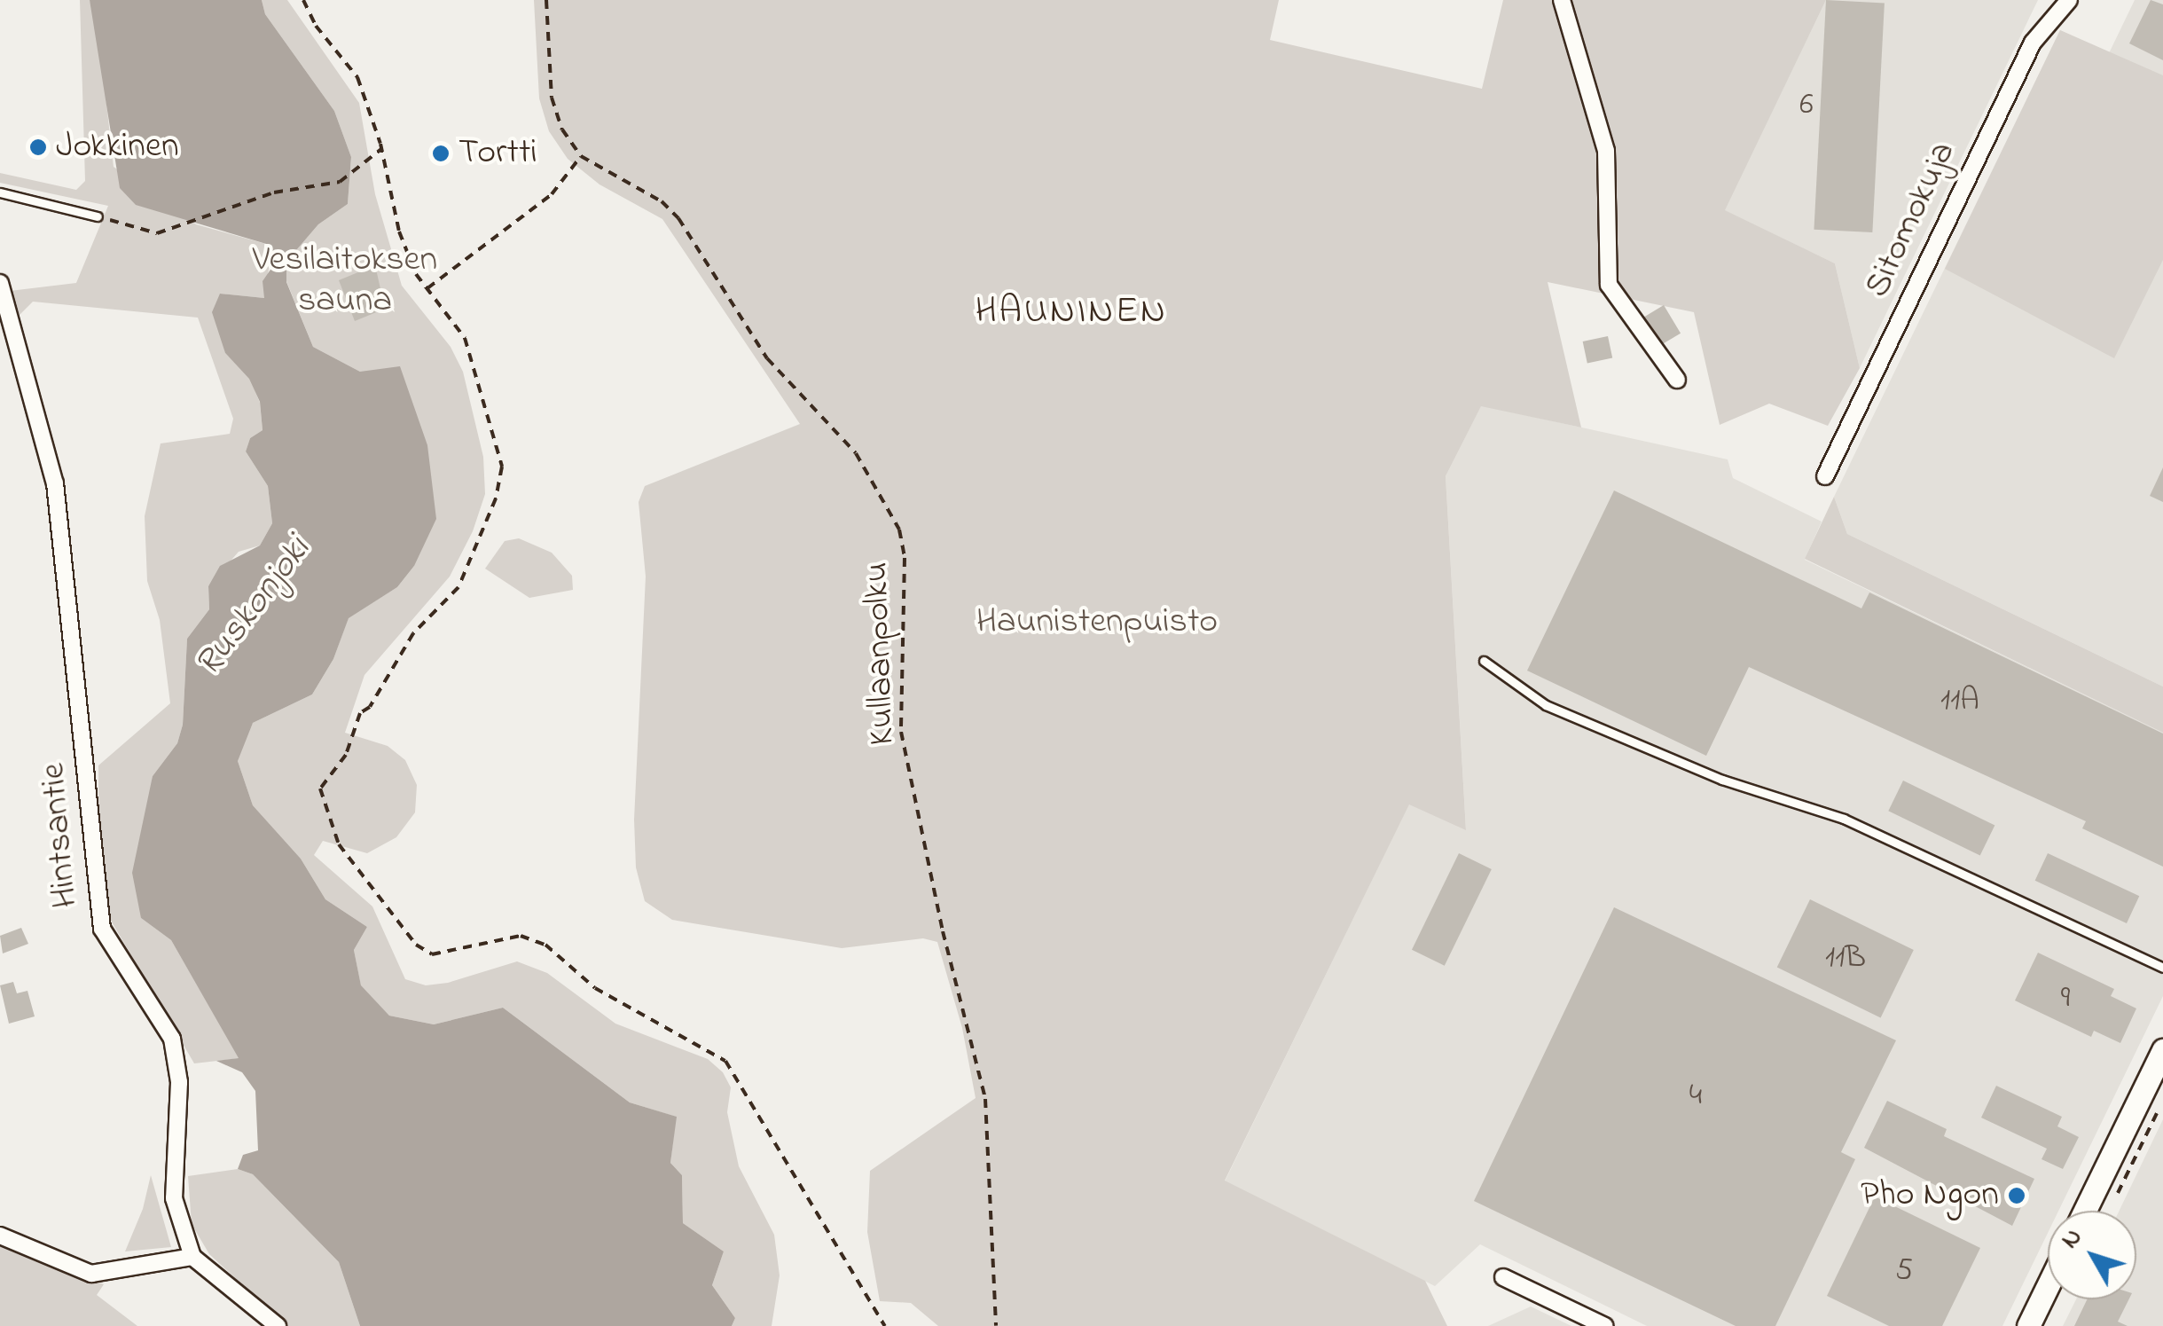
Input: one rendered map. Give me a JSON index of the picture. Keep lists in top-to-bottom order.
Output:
{
  "streets": {
    "street": ["Sitomokuja", "Hintsantie"],
    "path": ["Kullaanpolku"]
  },
  "districts": ["HAUNINEN"],
  "water": ["Ruskonjoki"],
  "parks": ["Vesilaitoksen sauna", "Haunistenpuisto"],
  "places": ["Jokkinen", "Tortti", "Pho Ngon"],
  "house_numbers": [
    "6",
    "11A",
    "11B",
    "9",
    "4",
    "5"
  ],
  "north": "top left"
}
